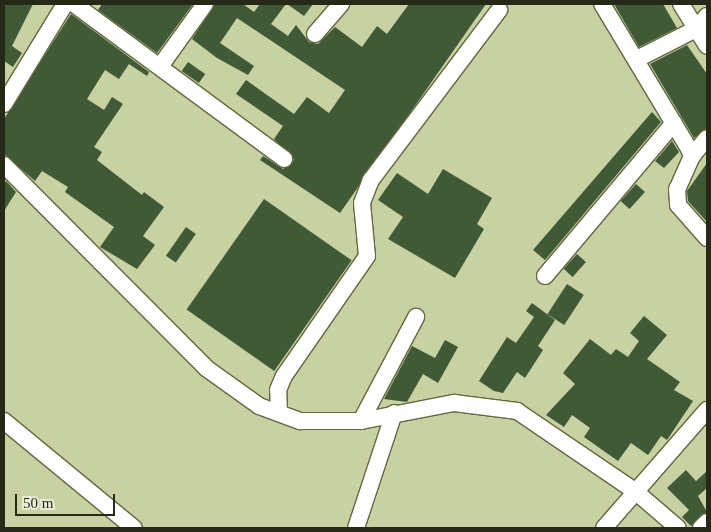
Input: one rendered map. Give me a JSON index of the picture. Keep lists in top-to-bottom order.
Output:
{
  "scale_bar": "50 m"
}
